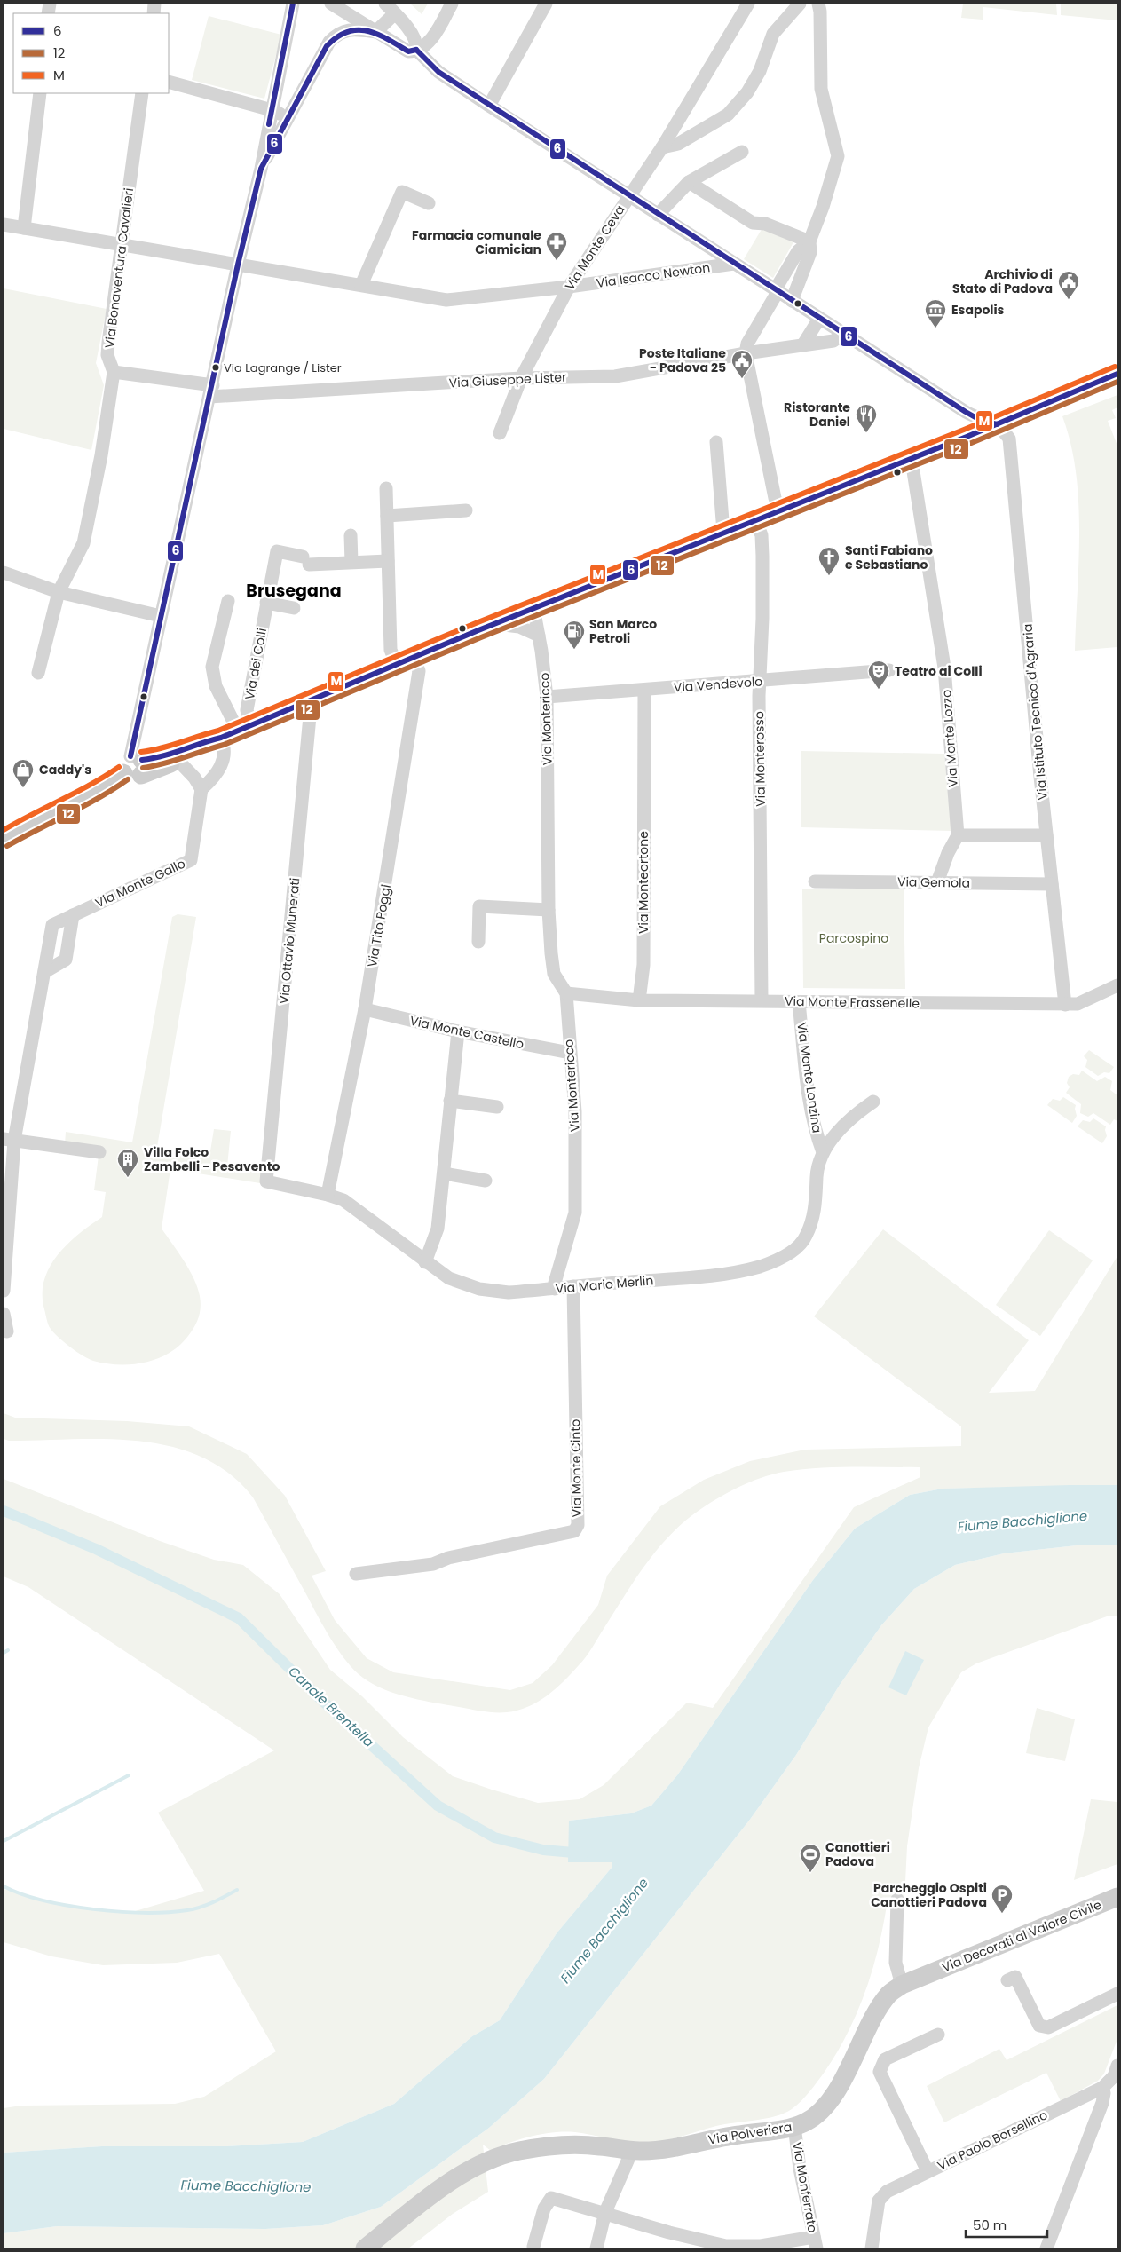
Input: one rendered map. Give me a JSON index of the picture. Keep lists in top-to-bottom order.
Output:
{
  "streets": {
    "main road": ["Via Decorati al Valore Civile", "Via Polveriera"],
    "street": [
      "Via Monte Ceva",
      "Via Bonaventura Cavalieri",
      "Via Isacco Newton",
      "Via Giuseppe Lister",
      "Via dei Colli",
      "Via Vendevolo",
      "Via Istituto Tecnico d'Agraria",
      "Via Montericco",
      "Via Monte Lozzo",
      "Via Monterosso",
      "Via Monteortone",
      "Via Gemola",
      "Via Monte Gallo",
      "Via Tito Poggi",
      "Via Ottavio Munerati",
      "Via Monte Frassenelle",
      "Via Monte Castello",
      "Via Monte Lonzina",
      "Via Mario Merlin",
      "Via Monte Cinto",
      "Via Paolo Borsellino",
      "Via Monferrato"
    ]
  },
  "crossings": [
    ["Via Monte Ceva", "Via Isacco Newton"],
    ["Via Monte Ceva", "Via Giuseppe Lister"],
    ["Via Bonaventura Cavalieri", "Via Isacco Newton"],
    ["Via Bonaventura Cavalieri", "Via Giuseppe Lister"],
    ["Via Vendevolo", "Via Montericco"],
    ["Via Vendevolo", "Via Monterosso"],
    ["Via Vendevolo", "Via Monteortone"],
    ["Via Istituto Tecnico d'Agraria", "Via Gemola"],
    ["Via Istituto Tecnico d'Agraria", "Via Monte Frassenelle"],
    ["Via Montericco", "Via Monte Castello"],
    ["Via Montericco", "Via Mario Merlin"],
    ["Via Monterosso", "Via Monte Frassenelle"],
    ["Via Monteortone", "Via Monte Frassenelle"],
    ["Via Tito Poggi", "Via Monte Castello"],
    ["Via Tito Poggi", "Via Mario Merlin"],
    ["Via Ottavio Munerati", "Via Mario Merlin"],
    ["Via Monte Frassenelle", "Via Monte Lonzina"],
    ["Via Monte Lonzina", "Via Mario Merlin"],
    ["Via Mario Merlin", "Via Monte Cinto"],
    ["Via Decorati al Valore Civile", "Via Polveriera"],
    ["Via Polveriera", "Via Monferrato"]
  ],
  "districts": ["Brusegana"],
  "water": ["Fiume Bacchiglione", "Canale Brentella"],
  "parks": ["Parcospino"],
  "places": {
    "pharmacy": ["Farmacia comunale Ciamician"],
    "public building": ["Archivio di Stato di Padova", "Poste Italiane - Padova 25"],
    "museum": ["Esapolis"],
    "other": ["Via Lagrange / Lister"],
    "restaurant": ["Ristorante Daniel"],
    "church": ["Santi Fabiano e Sebastiano"],
    "fuel station": ["San Marco Petroli"],
    "theatre": ["Teatro ai Colli"],
    "shop": ["Caddy's"],
    "building": ["Villa Folco Zambelli - Pesavento"],
    "sports": ["Canottieri Padova"],
    "parking": ["Parcheggio Ospiti Canottieri Padova"]
  },
  "lines": ["transit line 6", "transit line M", "transit line 12"],
  "legend": ["6", "12", "M"],
  "scale_bar": "50 m"
}
